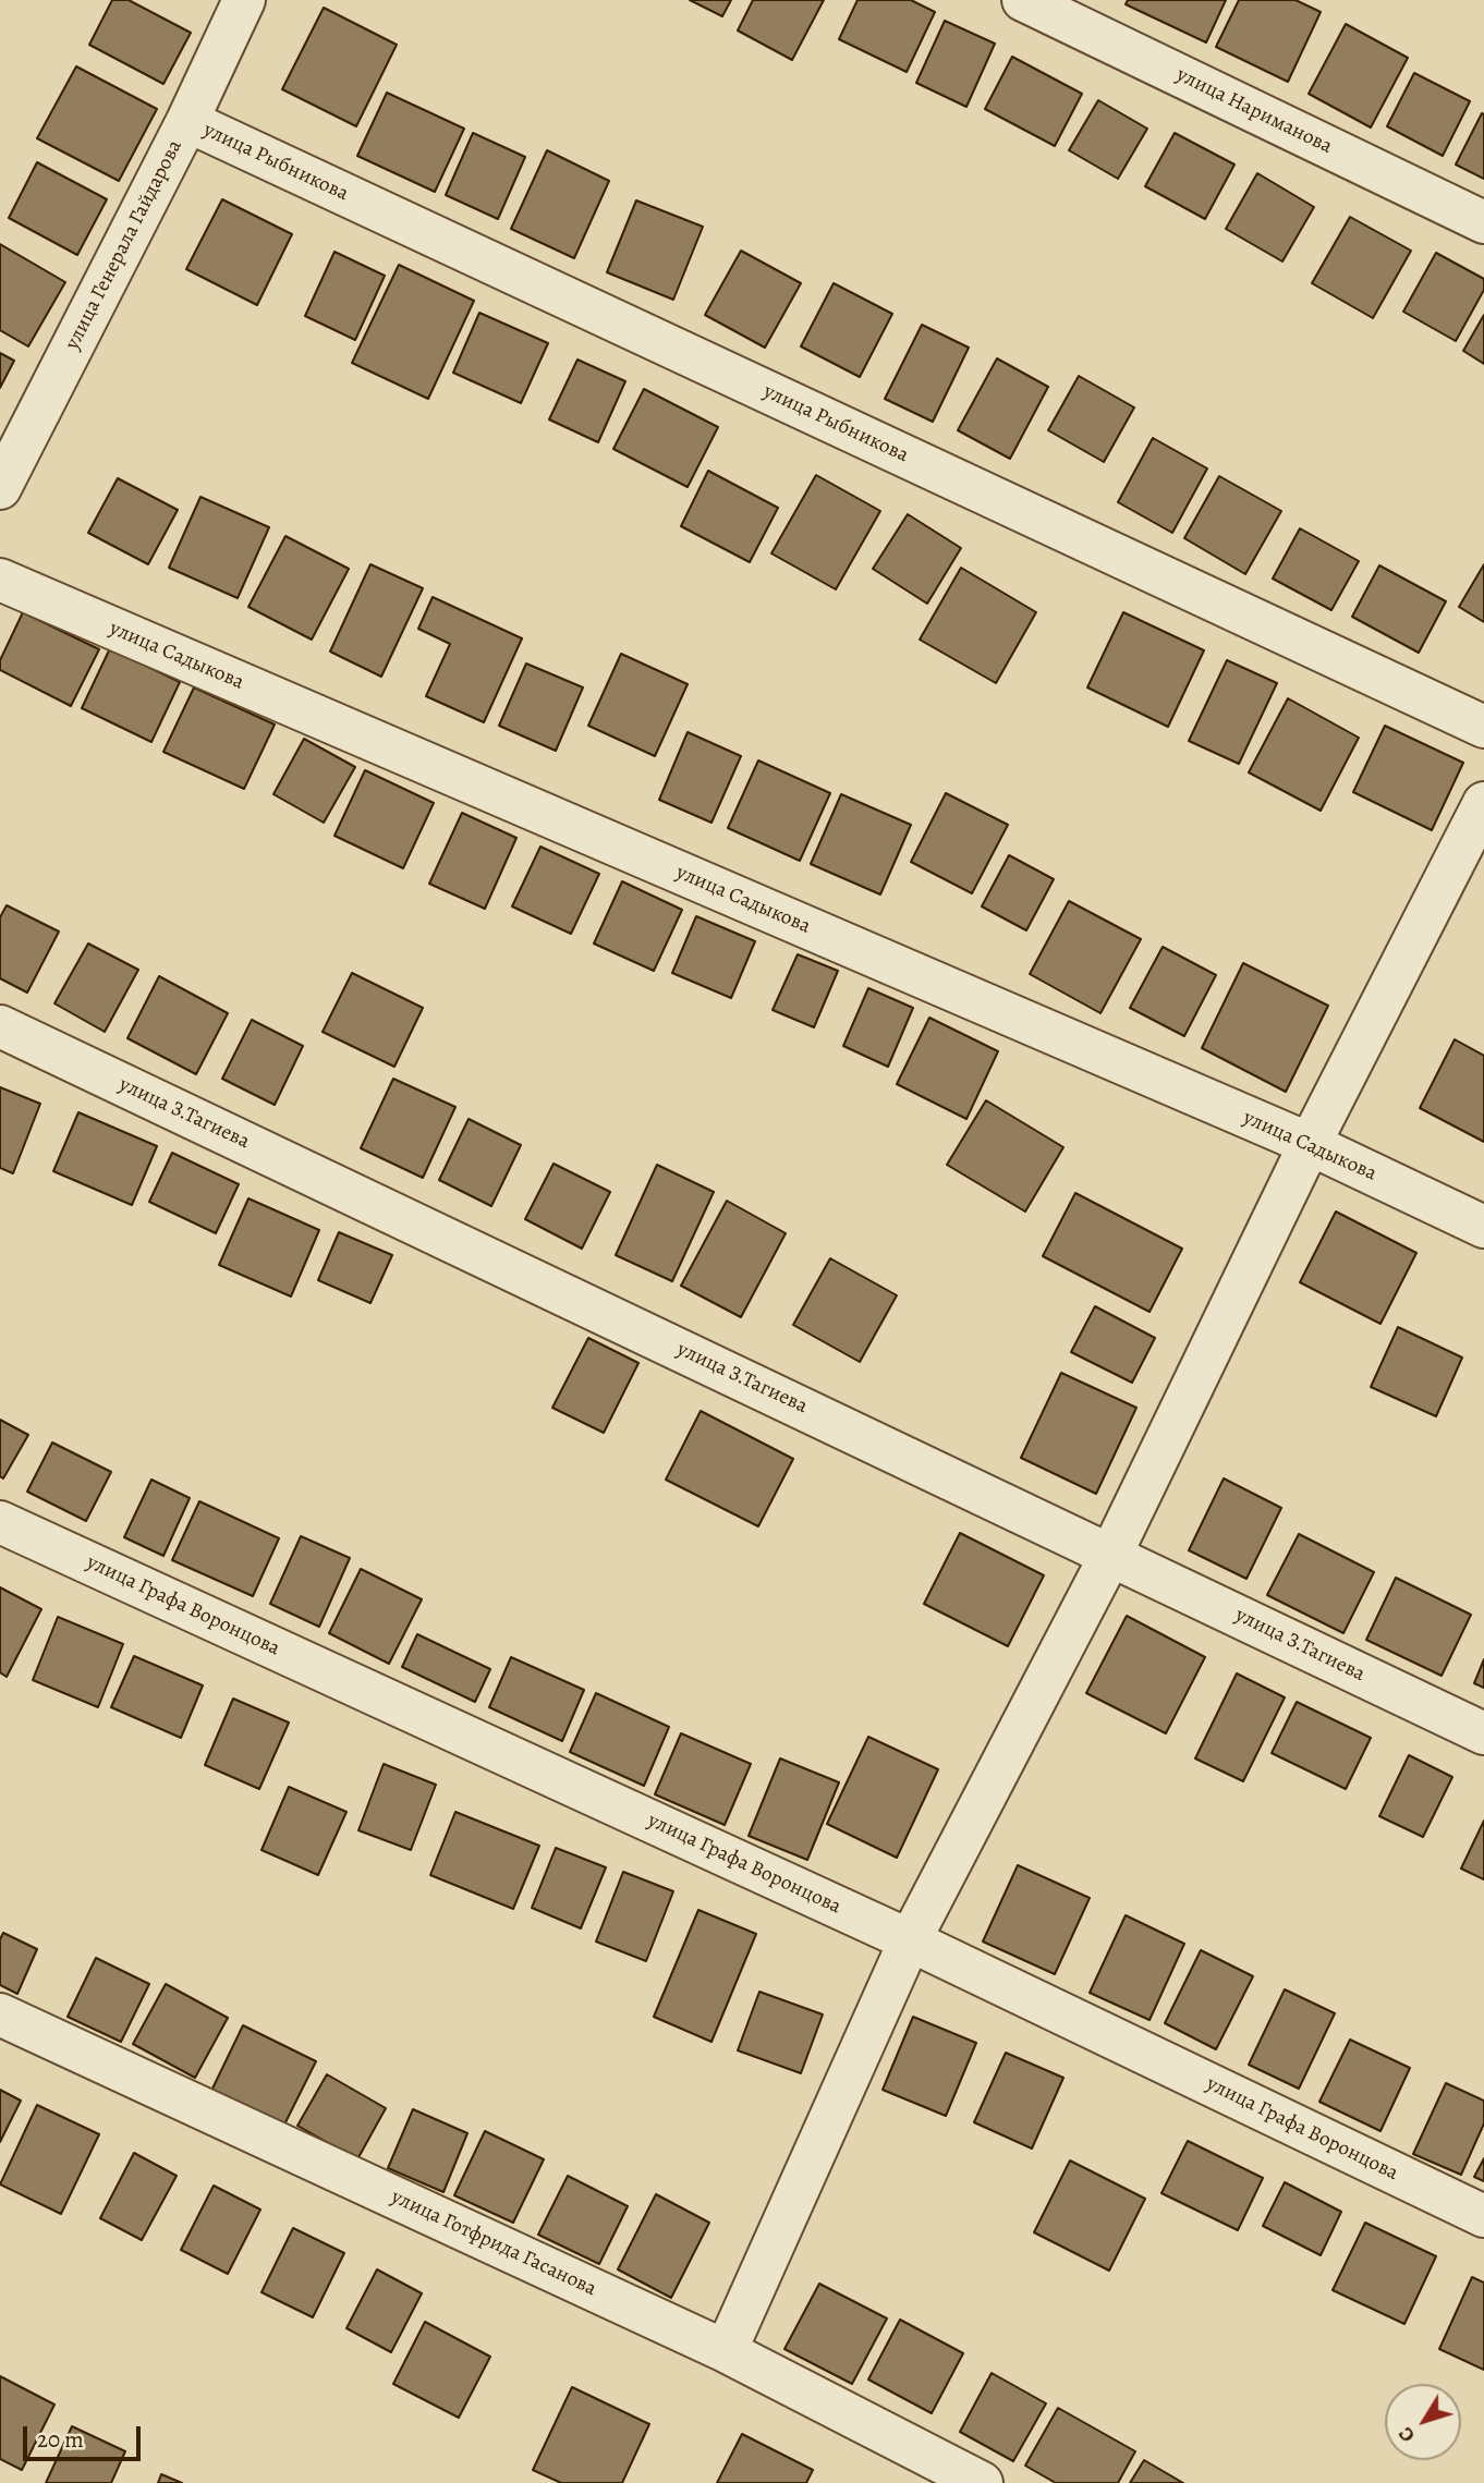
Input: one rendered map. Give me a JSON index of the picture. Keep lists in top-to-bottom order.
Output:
{
  "streets": {
    "street": [
      "улица Нариманова",
      "улица Рыбникова",
      "улица Генерала Гайдарова",
      "улица Садыкова",
      "улица З.Тагиева",
      "улица Графа Воронцова",
      "улица Готфрида Гасанова"
    ]
  },
  "crossings": [
    ["улица Рыбникова", "улица Генерала Гайдарова"]
  ],
  "scale_bar": "20 m",
  "north": "bottom left"
}
